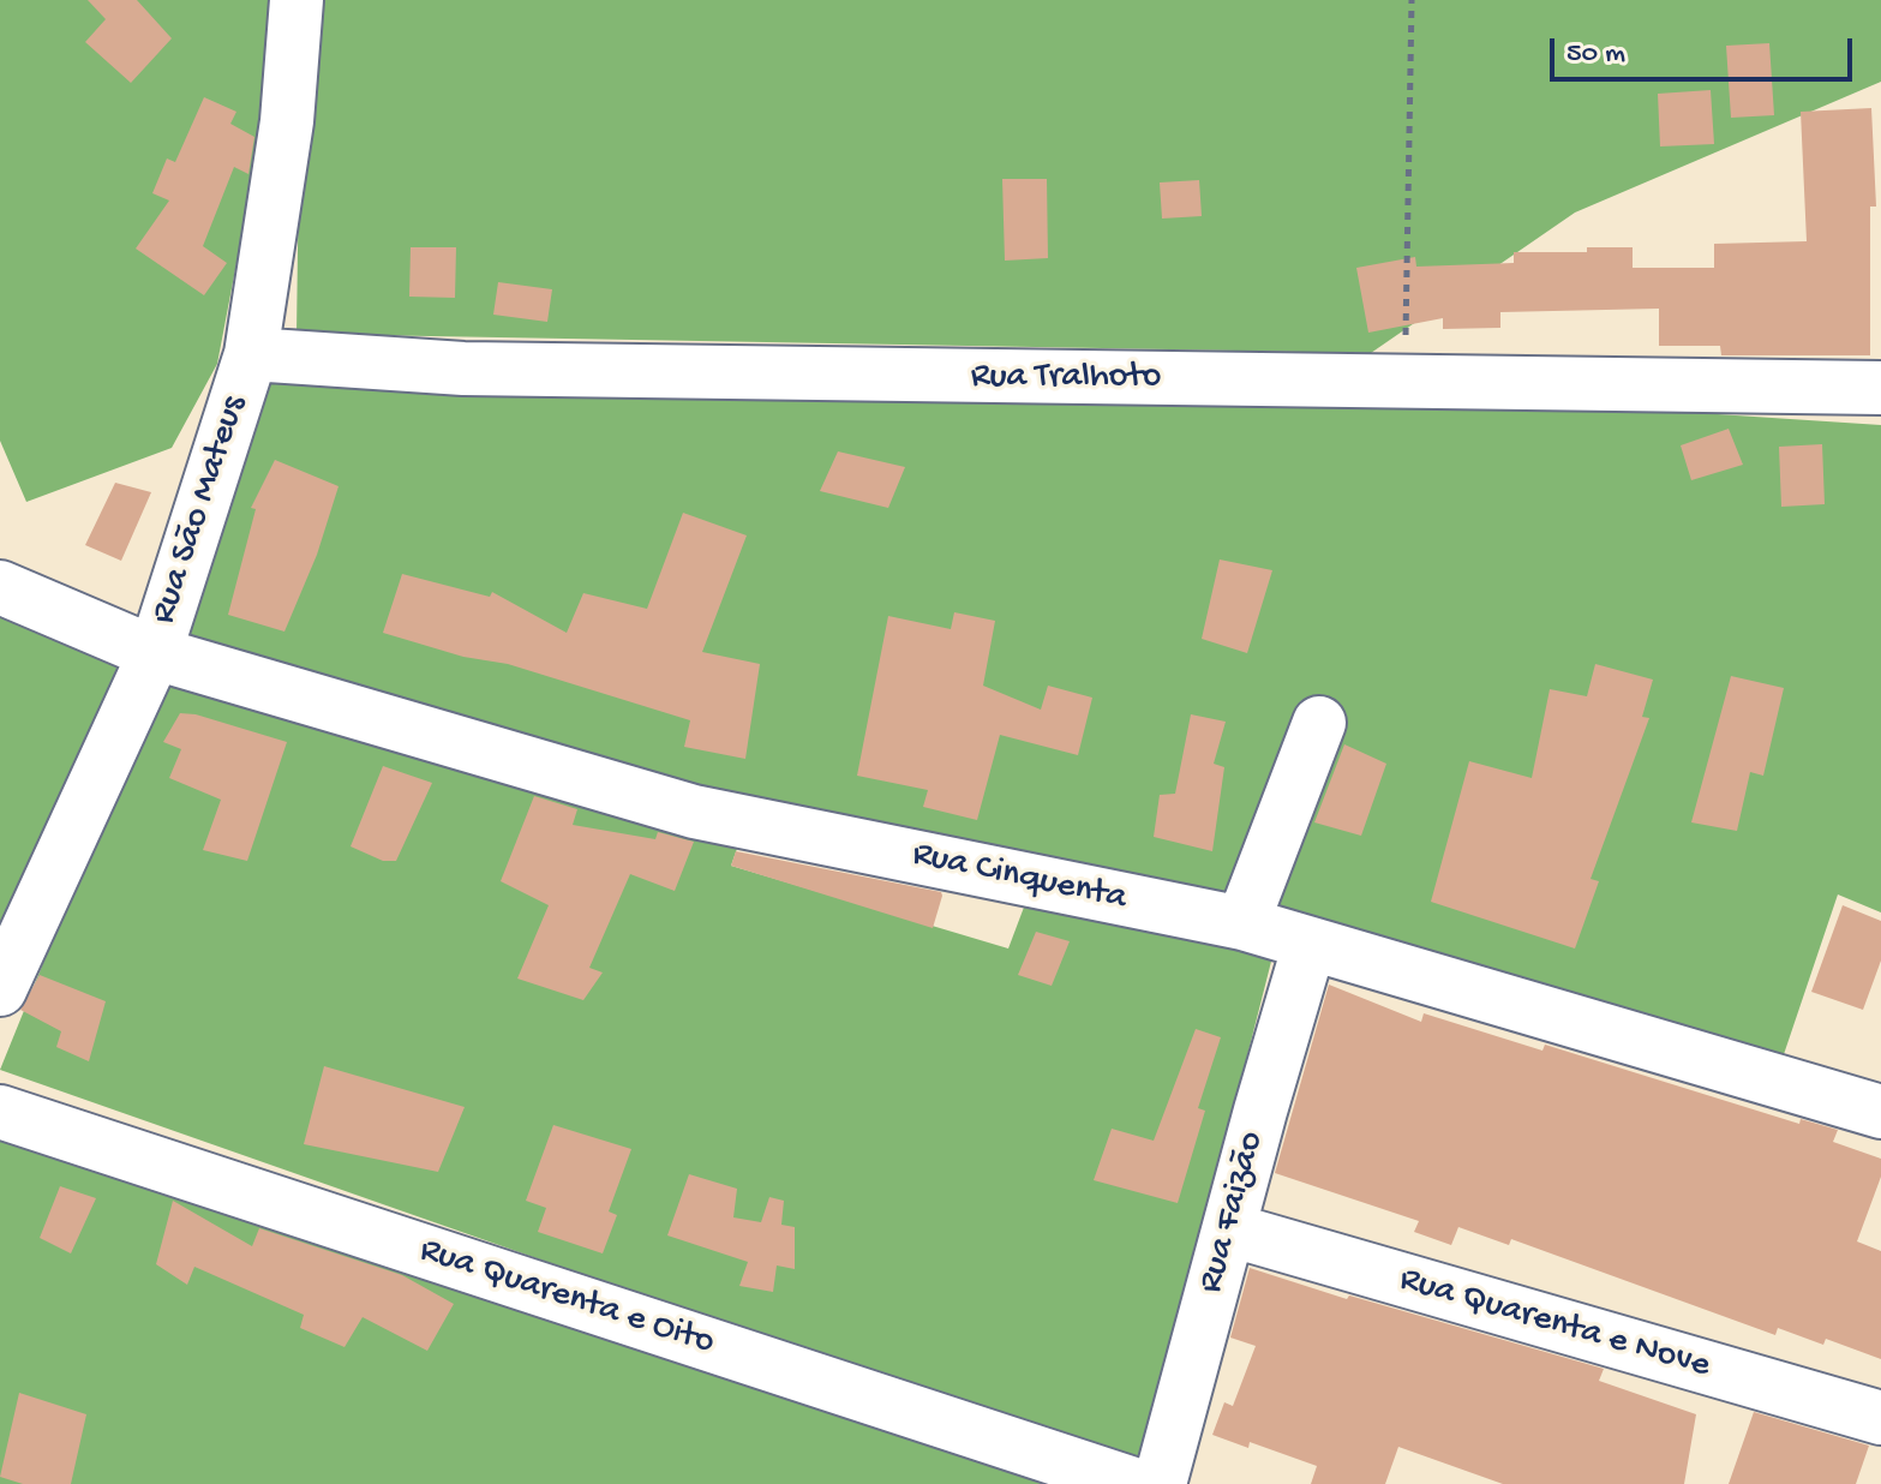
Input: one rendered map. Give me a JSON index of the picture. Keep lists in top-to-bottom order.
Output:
{
  "streets": {
    "street": [
      "Rua Tralhoto",
      "Rua São Mateus",
      "Rua Cinquenta",
      "Rua Faizão",
      "Rua Quarenta e Oito",
      "Rua Quarenta e Nove"
    ]
  },
  "crossings": [
    ["Rua Tralhoto", "Rua São Mateus"],
    ["Rua São Mateus", "Rua Cinquenta"],
    ["Rua Cinquenta", "Rua Faizão"],
    ["Rua Faizão", "Rua Quarenta e Nove"]
  ],
  "scale_bar": "50 m"
}
